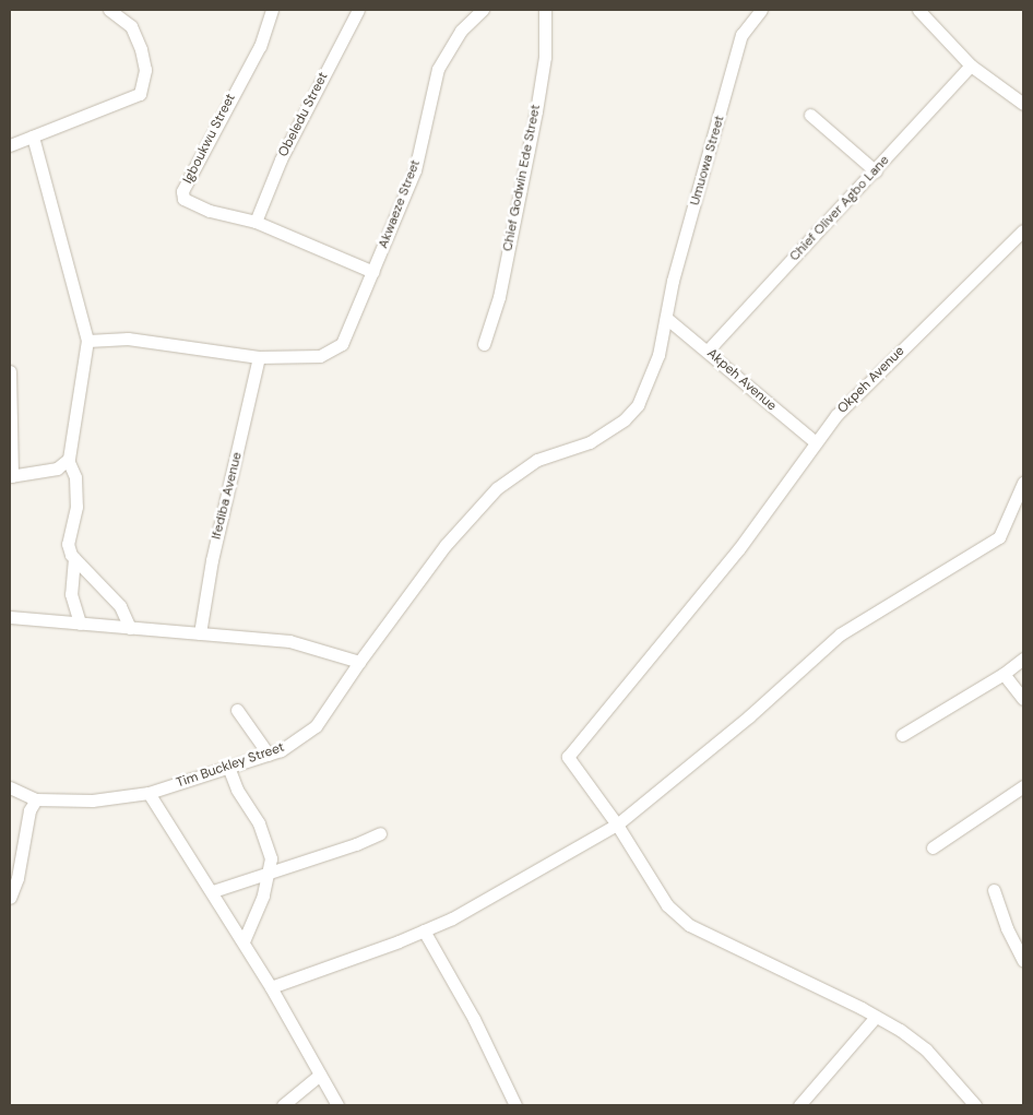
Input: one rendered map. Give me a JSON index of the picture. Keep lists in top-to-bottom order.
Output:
{
  "streets": {
    "street": [
      "Obeledu Street",
      "Igboukwu Street",
      "Umuowa Street",
      "Chief Godwin Ede Street",
      "Akwaeze Street",
      "Chief Oliver Agbo Lane",
      "Akpeh Avenue",
      "Okpeh Avenue",
      "Ifediba Avenue",
      "Tim Buckley Street"
    ]
  },
  "crossings": [
    ["Obeledu Street", "Igboukwu Street"],
    ["Umuowa Street", "Akpeh Avenue"],
    ["Umuowa Street", "Tim Buckley Street"],
    ["Akwaeze Street", "Ifediba Avenue"],
    ["Chief Oliver Agbo Lane", "Akpeh Avenue"],
    ["Akpeh Avenue", "Okpeh Avenue"]
  ]
}
